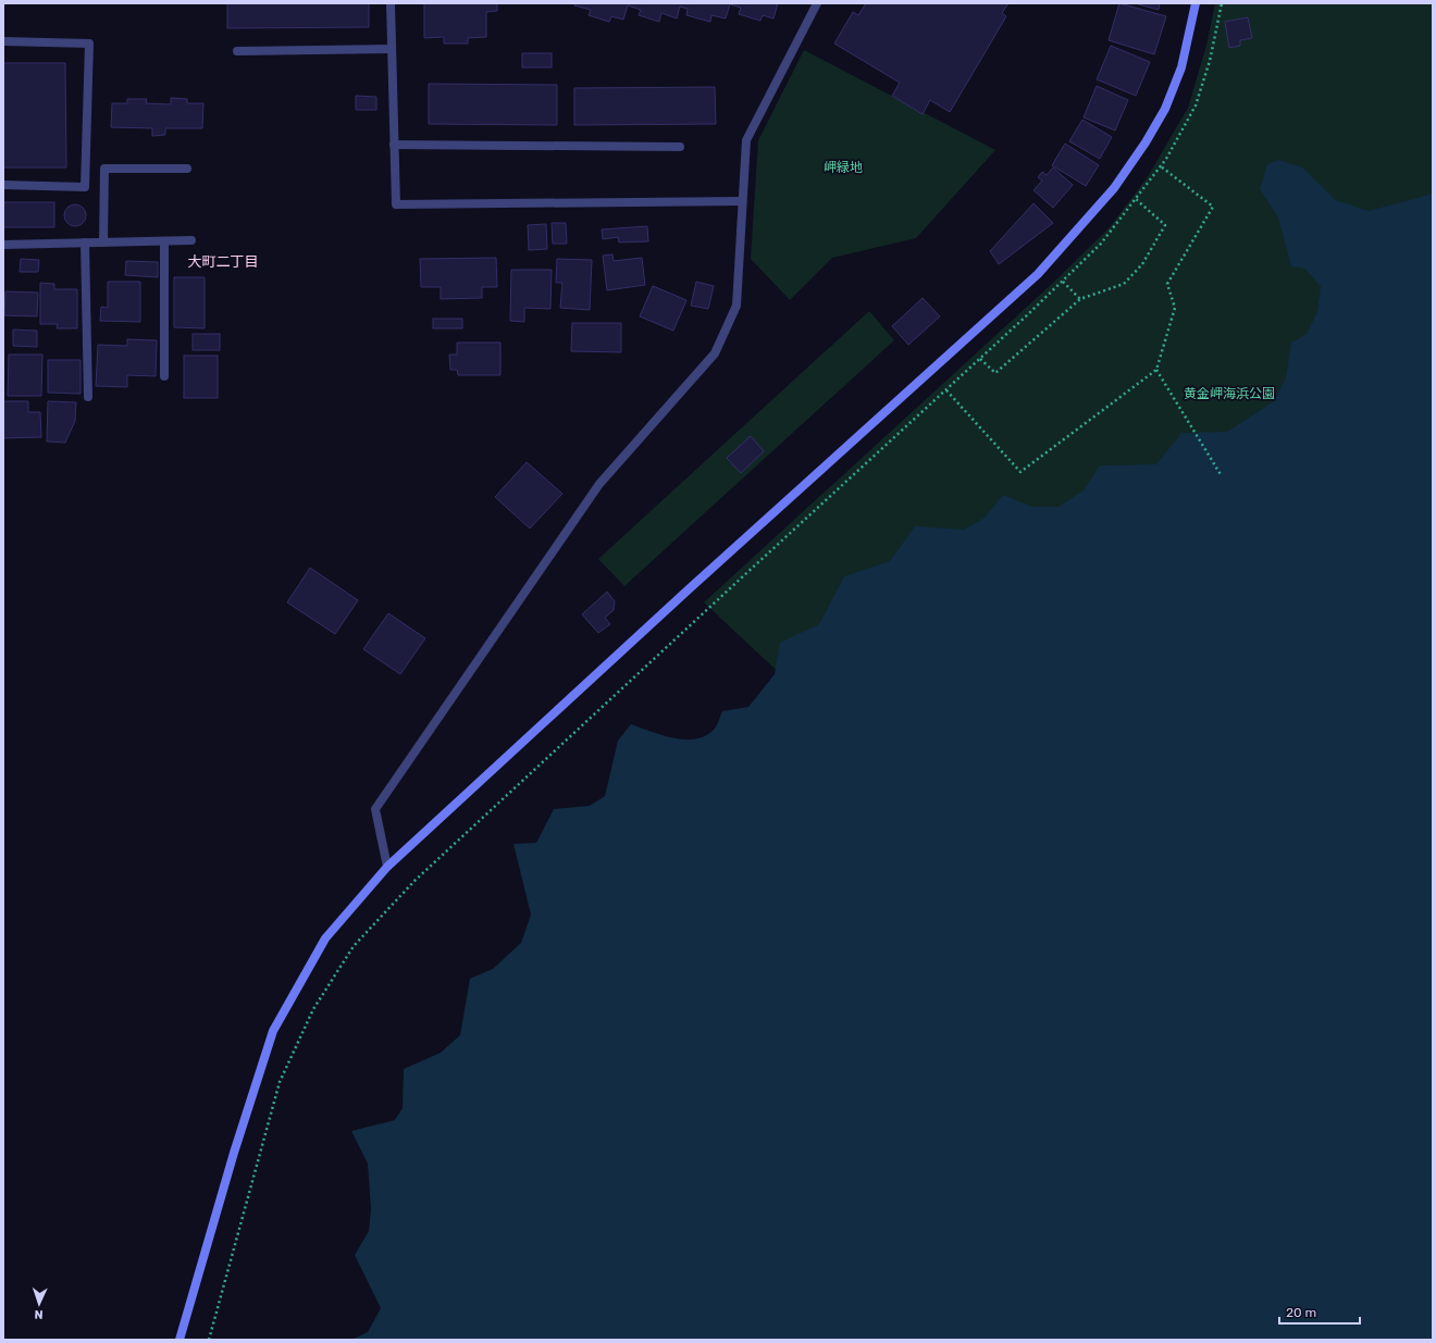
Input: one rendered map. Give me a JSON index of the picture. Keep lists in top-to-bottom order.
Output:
{
  "districts": ["大町二丁目"],
  "parks": ["岬緑地", "黄金岬海浜公園"],
  "scale_bar": "20 m",
  "north": "bottom"
}
